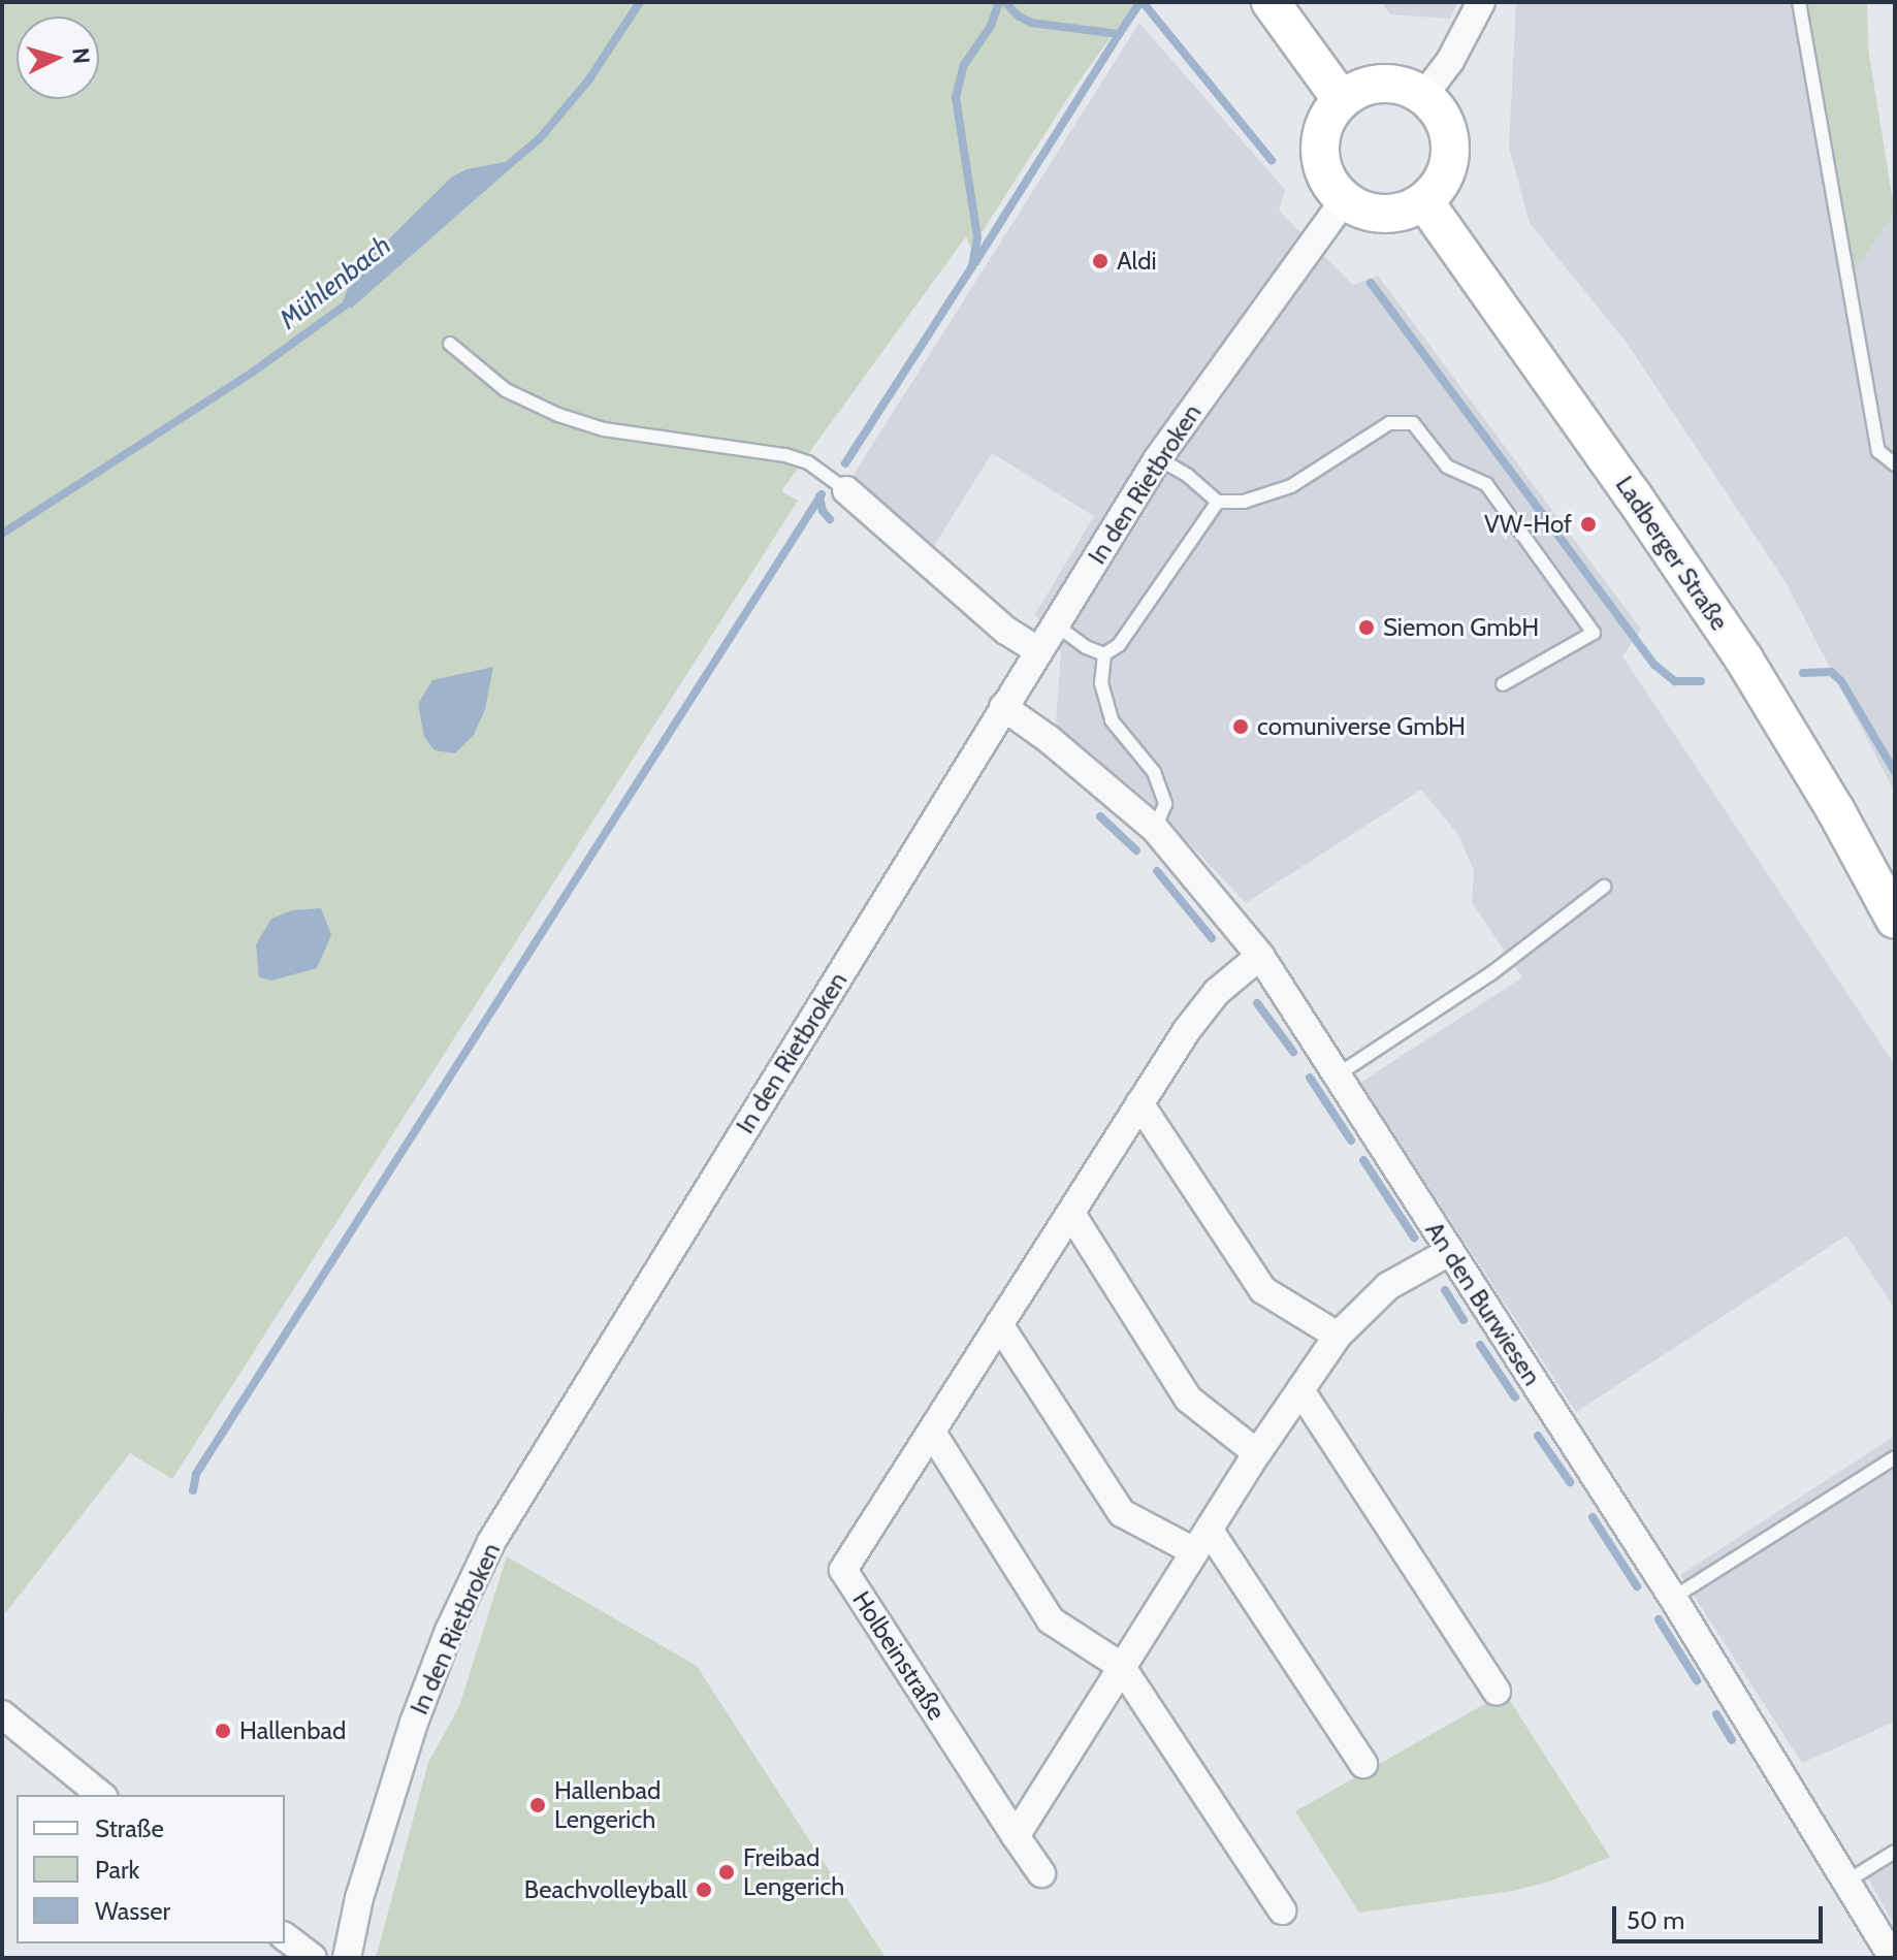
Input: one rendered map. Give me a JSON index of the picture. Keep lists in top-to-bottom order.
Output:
{
  "streets": {
    "main road": ["Ladberger Straße"],
    "street": ["In den Rietbroken", "An den Burwiesen", "Holbeinstraße"]
  },
  "crossings": [
    ["In den Rietbroken", "Ladberger Straße"],
    ["In den Rietbroken", "An den Burwiesen"],
    ["An den Burwiesen", "Holbeinstraße"]
  ],
  "water": ["Mühlenbach"],
  "places": [
    "Aldi",
    "VW-Hof",
    "Siemon GmbH",
    "comuniverse GmbH",
    "Hallenbad",
    "Hallenbad Lengerich",
    "Freibad Lengerich",
    "Beachvolleyball"
  ],
  "legend": ["Straße", "Park", "Wasser"],
  "scale_bar": "50 m",
  "north": "right"
}
